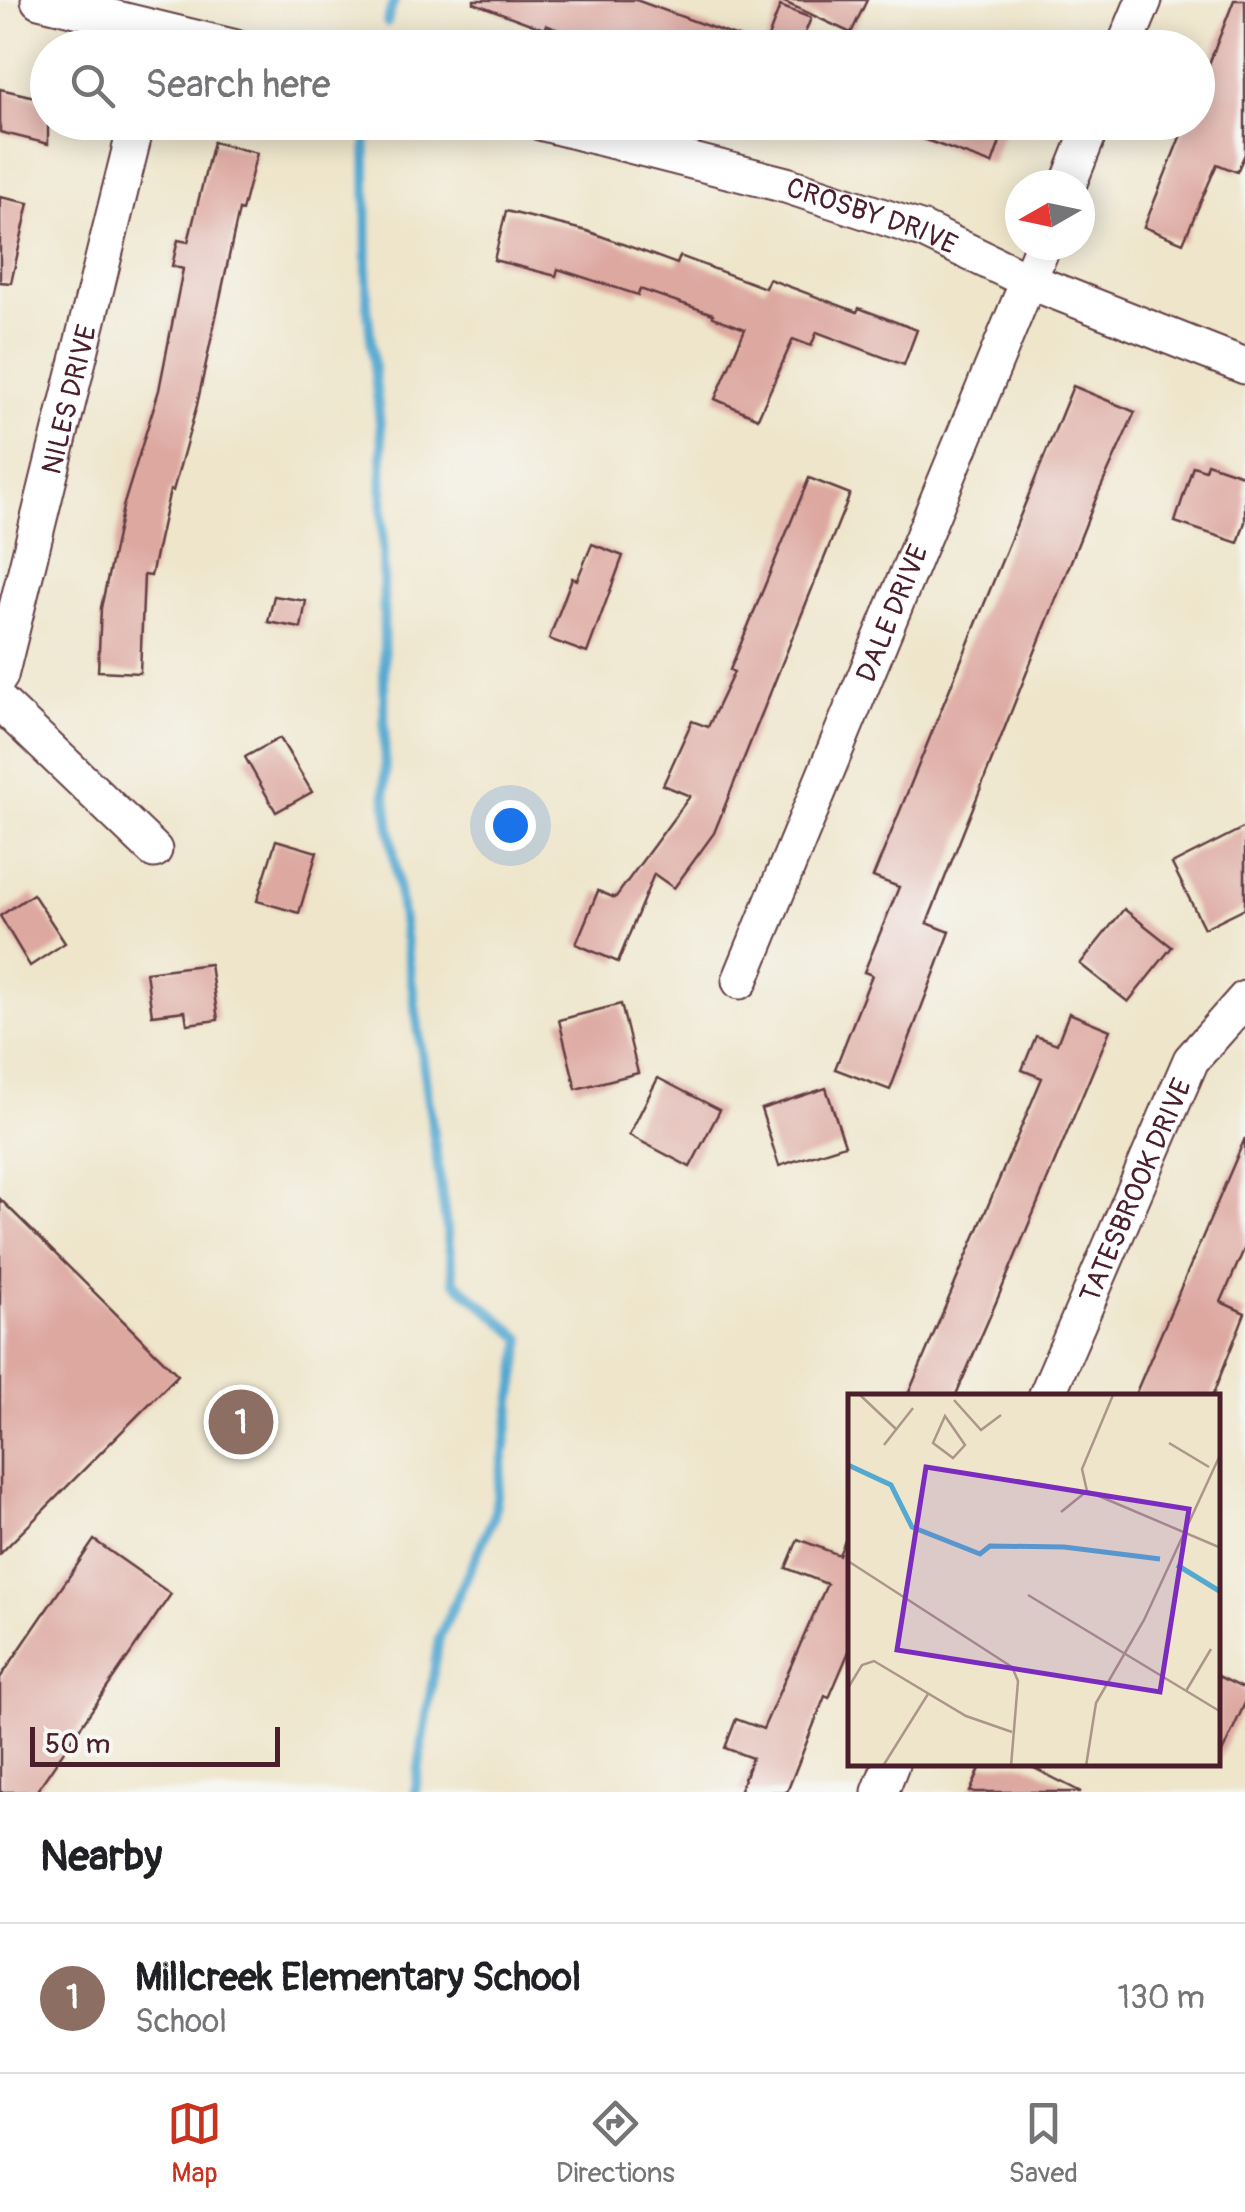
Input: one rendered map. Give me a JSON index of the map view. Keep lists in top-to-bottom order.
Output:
{
  "streets": {
    "street": [
      "CROSBY DRIVE",
      "NILES DRIVE",
      "DALE DRIVE",
      "TATESBROOK DRIVE"
    ]
  },
  "crossings": [
    ["CROSBY DRIVE", "DALE DRIVE"]
  ],
  "scale_bar": "50 m",
  "north": "left",
  "page": {
    "search": "Search here",
    "pins": "1",
    "scale": "50 m",
    "heading": "Nearby",
    "list": [
      {
        "mark": "1",
        "name": "Millcreek Elementary School",
        "note": "School",
        "value": "130 m"
      }
    ],
    "nav": ["Map", "Directions", "Saved"]
  }
}
